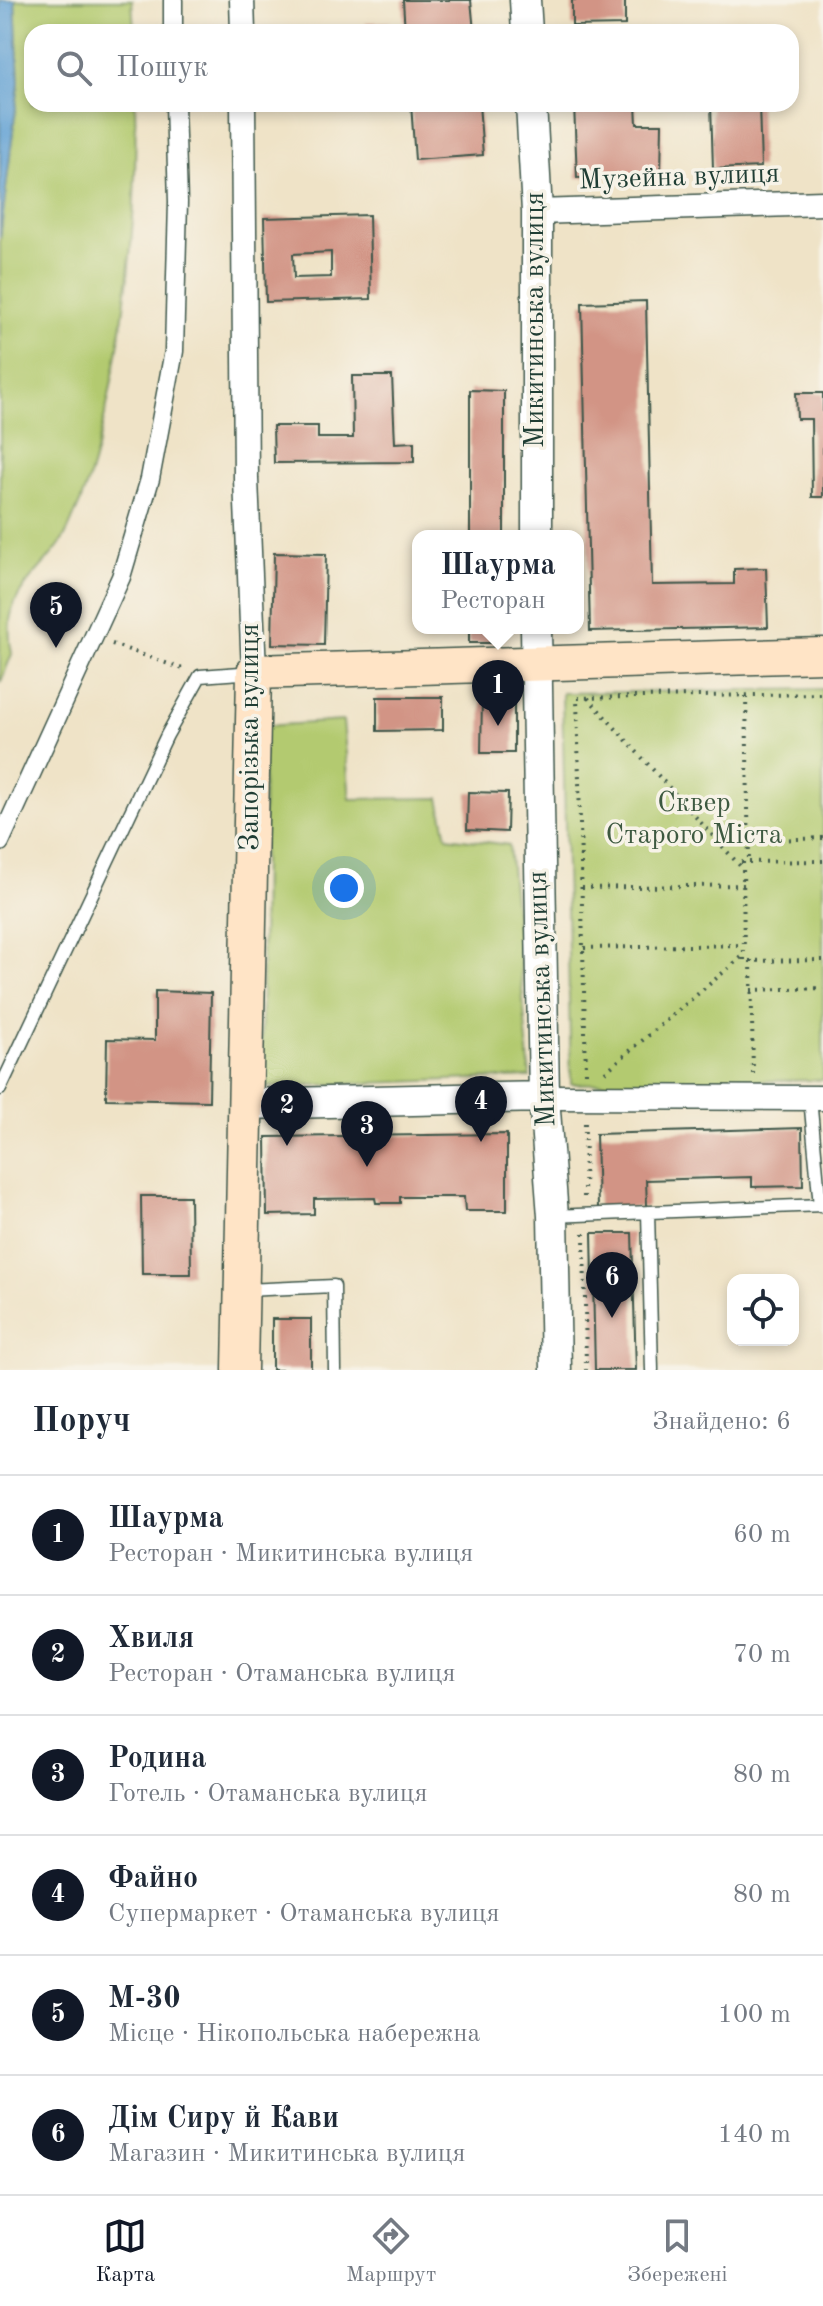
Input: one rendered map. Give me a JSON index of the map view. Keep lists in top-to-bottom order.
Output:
{
  "streets": {
    "main road": ["Запорізька вулиця"],
    "street": ["Музейна вулиця", "Микитинська вулиця"]
  },
  "crossings": [
    ["Музейна вулиця", "Микитинська вулиця"]
  ],
  "parks": ["Сквер Старого Міста"],
  "page": {
    "search": "Пошук",
    "popup": ["Шаурма", "Ресторан"],
    "pins": [
      "5",
      "1",
      "4",
      "2",
      "3",
      "6"
    ],
    "heading": ["Поруч", "Знайдено: 6"],
    "list": [
      {
        "mark": "1",
        "name": "Шаурма",
        "note": "Ресторан · Микитинська вулиця",
        "value": "60 m"
      },
      {
        "mark": "2",
        "name": "Хвиля",
        "note": "Ресторан · Отаманська вулиця",
        "value": "70 m"
      },
      {
        "mark": "3",
        "name": "Родина",
        "note": "Готель · Отаманська вулиця",
        "value": "80 m"
      },
      {
        "mark": "4",
        "name": "Файно",
        "note": "Супермаркет · Отаманська вулиця",
        "value": "80 m"
      },
      {
        "mark": "5",
        "name": "М-30",
        "note": "Місце · Нікопольська набережна",
        "value": "100 m"
      },
      {
        "mark": "6",
        "name": "Дім Сиру й Кави",
        "note": "Магазин · Микитинська вулиця",
        "value": "140 m"
      }
    ],
    "nav": ["Карта", "Маршрут", "Збережені"]
  }
}
